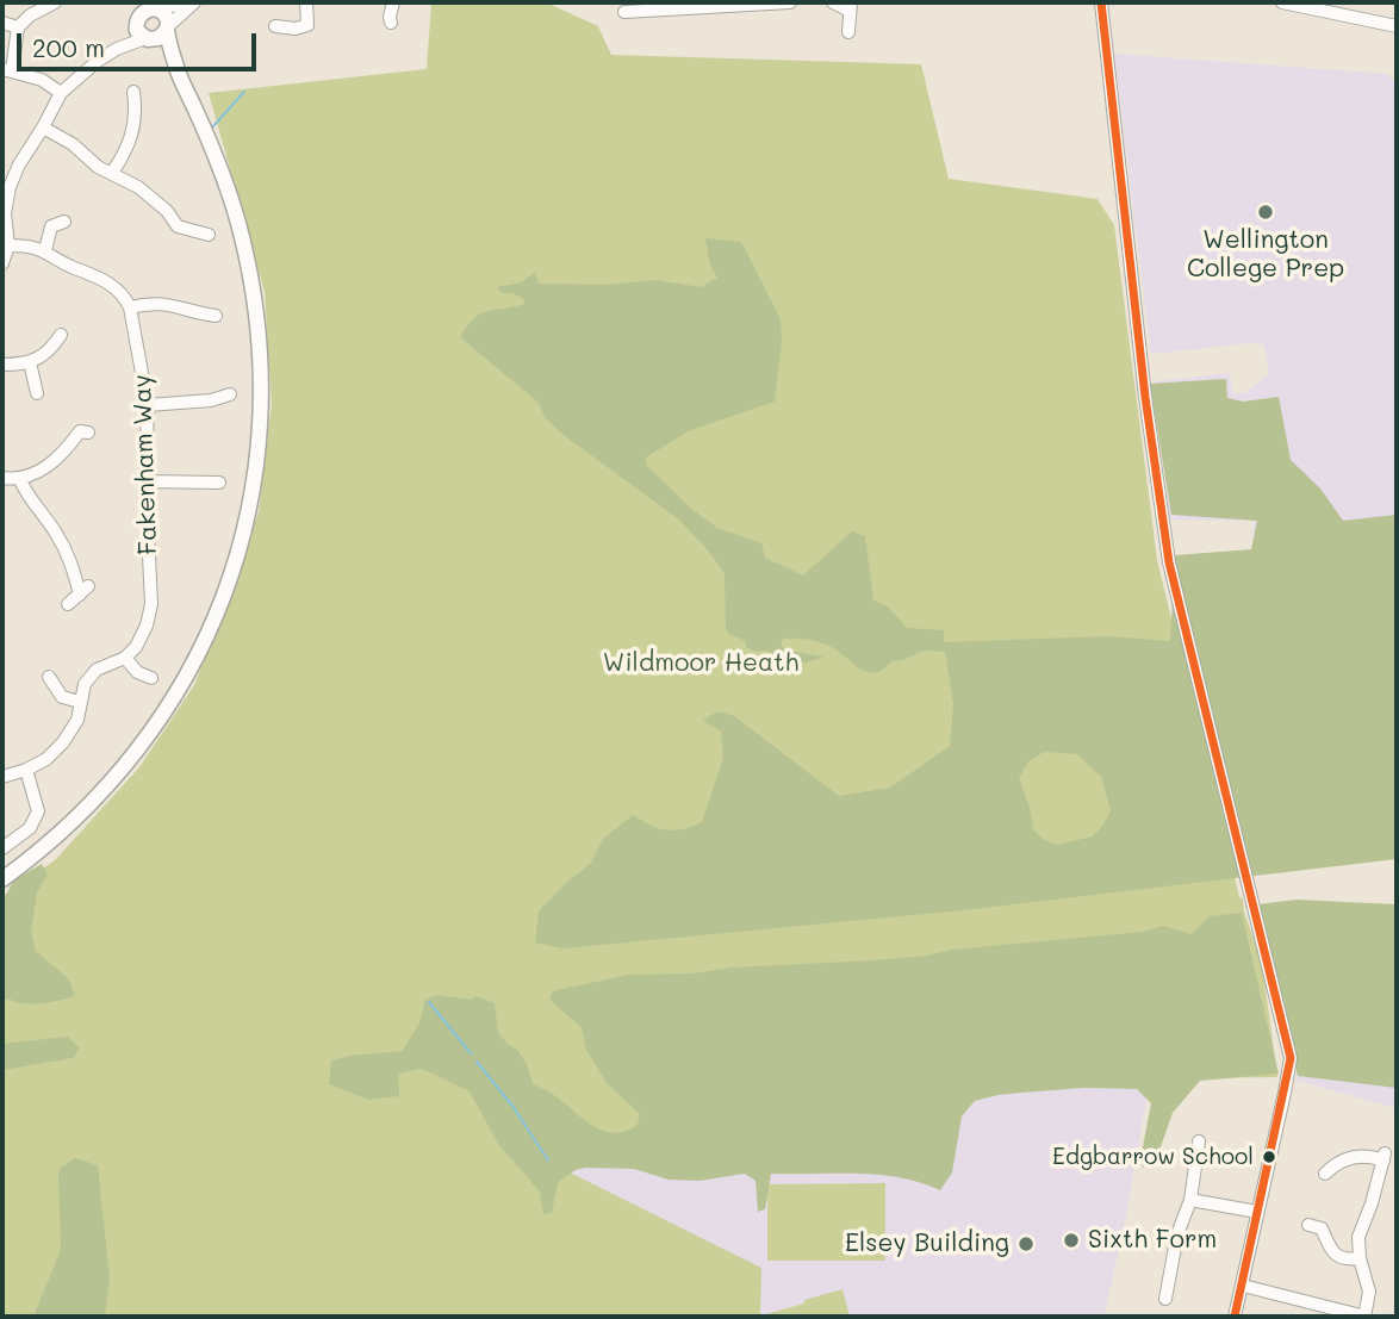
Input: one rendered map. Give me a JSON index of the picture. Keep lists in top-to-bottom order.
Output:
{
  "streets": {
    "street": ["Fakenham Way"]
  },
  "parks": ["Wildmoor Heath"],
  "places": [
    "Wellington College Prep",
    "Edgbarrow School",
    "Sixth Form",
    "Elsey Building"
  ],
  "scale_bar": "200 m"
}
